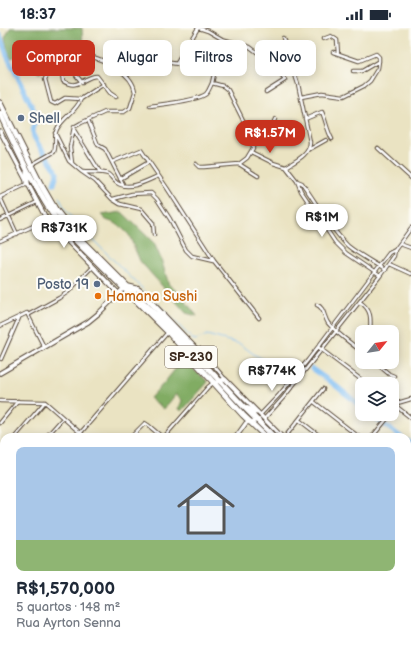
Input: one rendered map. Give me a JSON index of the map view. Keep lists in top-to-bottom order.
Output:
{
  "streets": {
    "highway": ["SP-230"]
  },
  "places": ["Shell", "Posto 19", "Hamana Sushi"],
  "north": "top right",
  "page": {
    "status": "18:37",
    "chip": [
      "Comprar",
      "Alugar",
      "Filtros",
      "Novo"
    ],
    "price": [
      "R$1.57M",
      "R$1M",
      "R$731K",
      "R$774K"
    ],
    "list": [
      {
        "name": "R$1,570,000",
        "note": "5 quartos · 148 m² · Rua Ayrton Senna"
      }
    ]
  }
}
